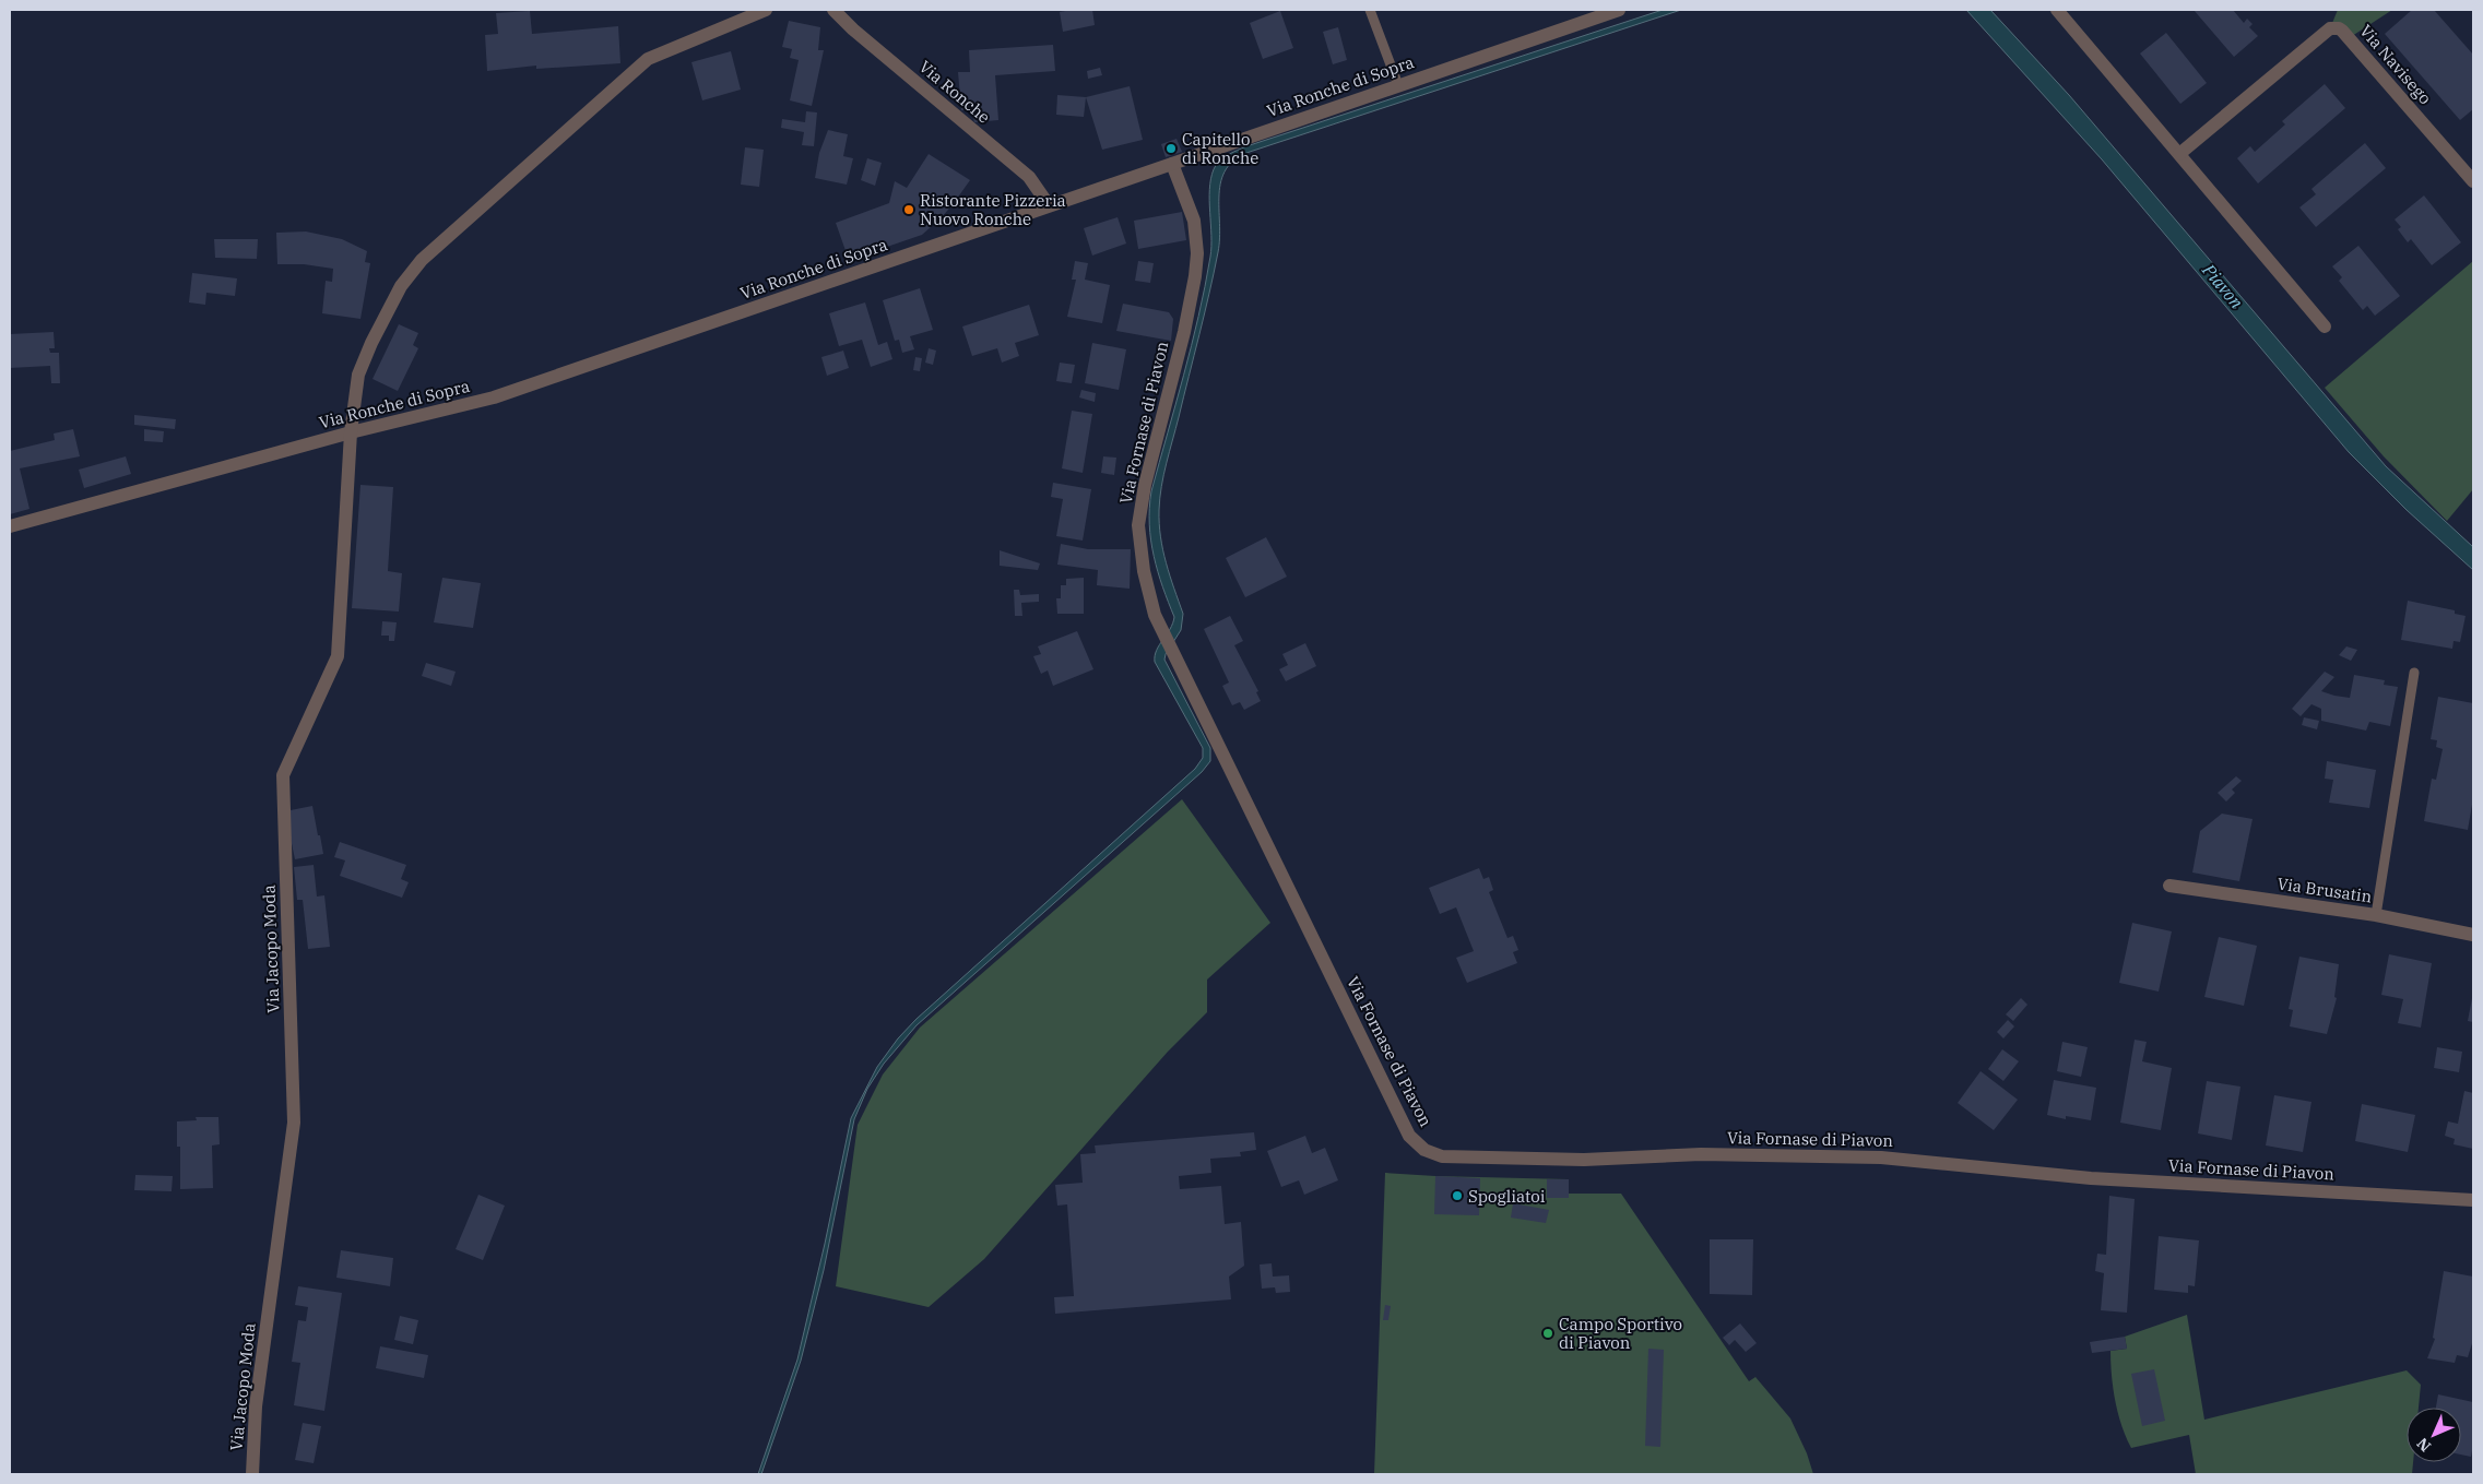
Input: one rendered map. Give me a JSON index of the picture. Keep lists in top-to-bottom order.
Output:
{
  "streets": {
    "street": [
      "Via Navisego",
      "Via Ronche di Sopra",
      "Via Ronche",
      "Via Fornase di Piavon",
      "Via Brusatin",
      "Via Jacopo Moda"
    ]
  },
  "crossings": [
    ["Via Ronche di Sopra", "Via Ronche"],
    ["Via Ronche di Sopra", "Via Fornase di Piavon"],
    ["Via Ronche di Sopra", "Via Jacopo Moda"]
  ],
  "water": ["Piavon"],
  "places": [
    "Capitello di Ronche",
    "Ristorante Pizzeria Nuovo Ronche",
    "Spogliatoi",
    "Campo Sportivo di Piavon"
  ],
  "north": "bottom left"
}
